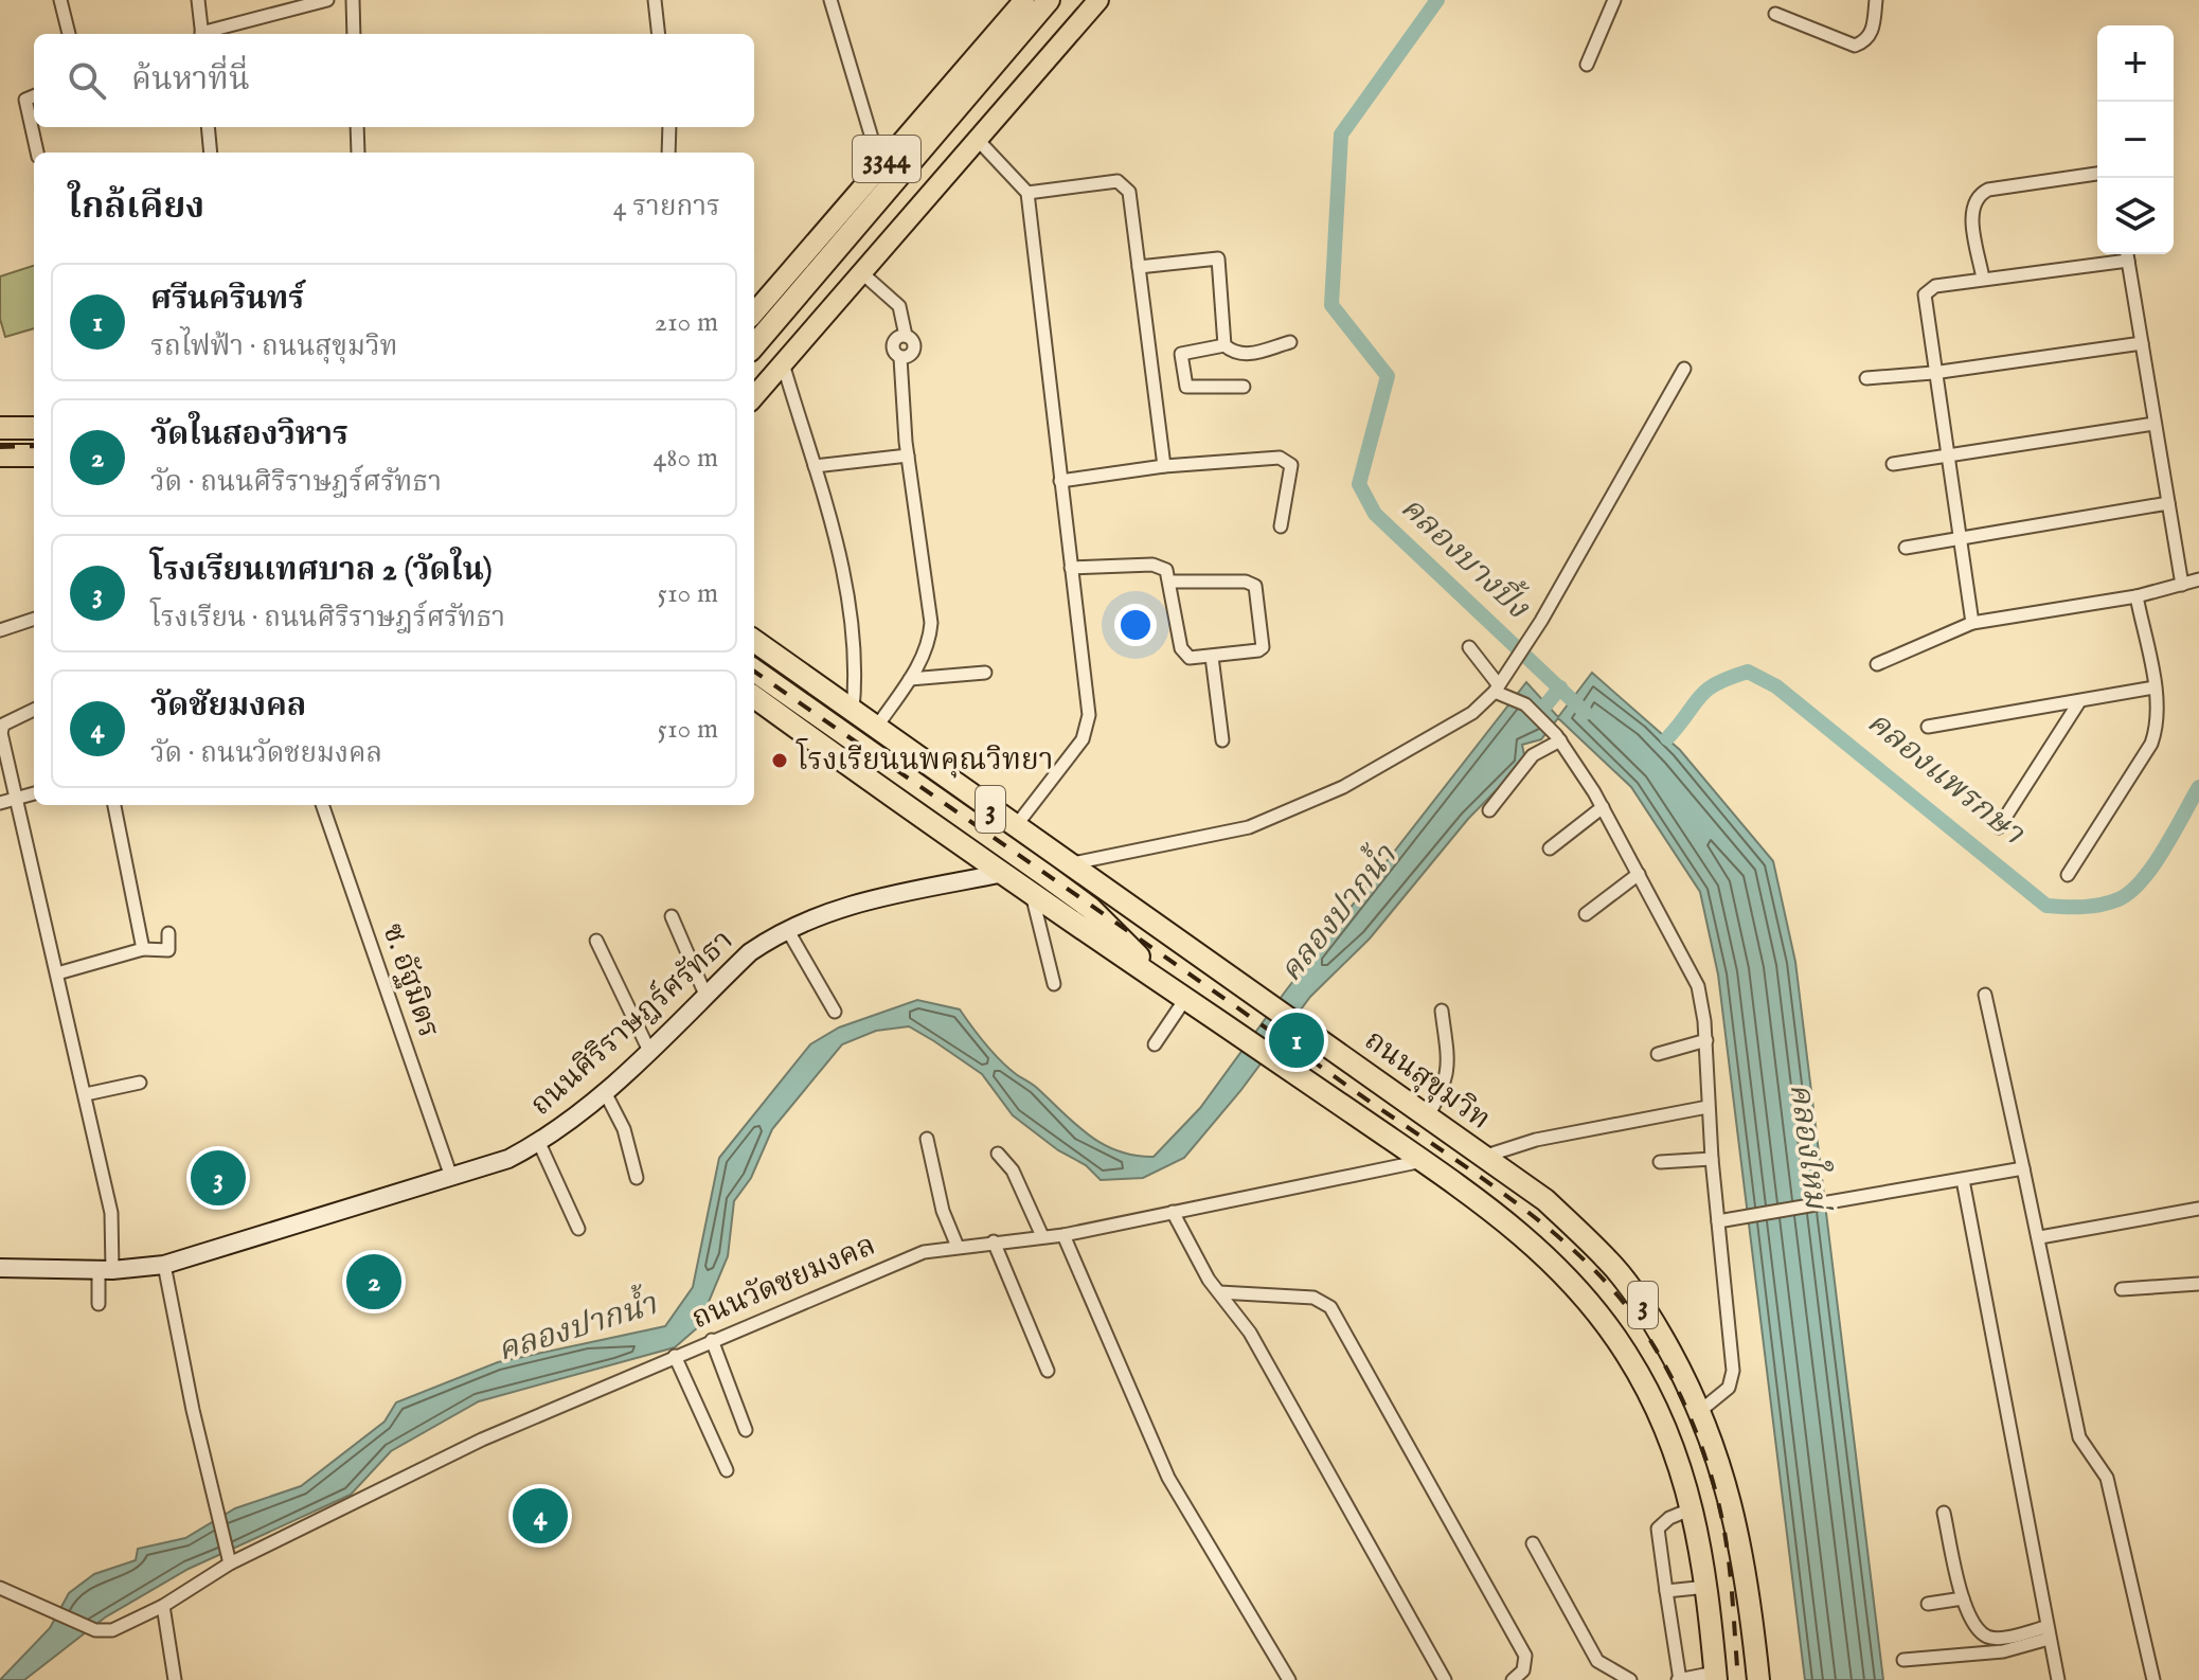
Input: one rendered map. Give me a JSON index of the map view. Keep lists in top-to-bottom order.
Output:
{
  "streets": {
    "highway": ["3", "ถนนสุขุมวิท"],
    "main road": ["3344"],
    "street": ["ซ. อัฐมิตร", "ถนนศิริราษฎร์ศรัทธา", "ถนนวัดชยมงคล"]
  },
  "crossings": [
    ["3", "ถนนศิริราษฎร์ศรัทธา"],
    ["3", "ถนนวัดชยมงคล"],
    ["ซ. อัฐมิตร", "ถนนศิริราษฎร์ศรัทธา"]
  ],
  "water": [
    "คลองบางปิ้ง",
    "คลองแพรกษา",
    "คลองปากน้ำ",
    "คลองใหม่"
  ],
  "places": ["โรงเรียนนพคุณวิทยา"],
  "page": {
    "map_buttons": ["+", "−"],
    "search": "ค้นหาที่นี่",
    "heading": ["ใกล้เคียง", "4 รายการ"],
    "list": [
      {
        "mark": "1",
        "name": "ศรีนครินทร์",
        "note": "รถไฟฟ้า · ถนนสุขุมวิท",
        "value": "210 m"
      },
      {
        "mark": "2",
        "name": "วัดในสองวิหาร",
        "note": "วัด · ถนนศิริราษฎร์ศรัทธา",
        "value": "480 m"
      },
      {
        "mark": "3",
        "name": "โรงเรียนเทศบาล 2 (วัดใน)",
        "note": "โรงเรียน · ถนนศิริราษฎร์ศรัทธา",
        "value": "510 m"
      },
      {
        "mark": "4",
        "name": "วัดชัยมงคล",
        "note": "วัด · ถนนวัดชยมงคล",
        "value": "510 m"
      }
    ],
    "pins": [
      "1",
      "3",
      "2",
      "4"
    ]
  }
}
